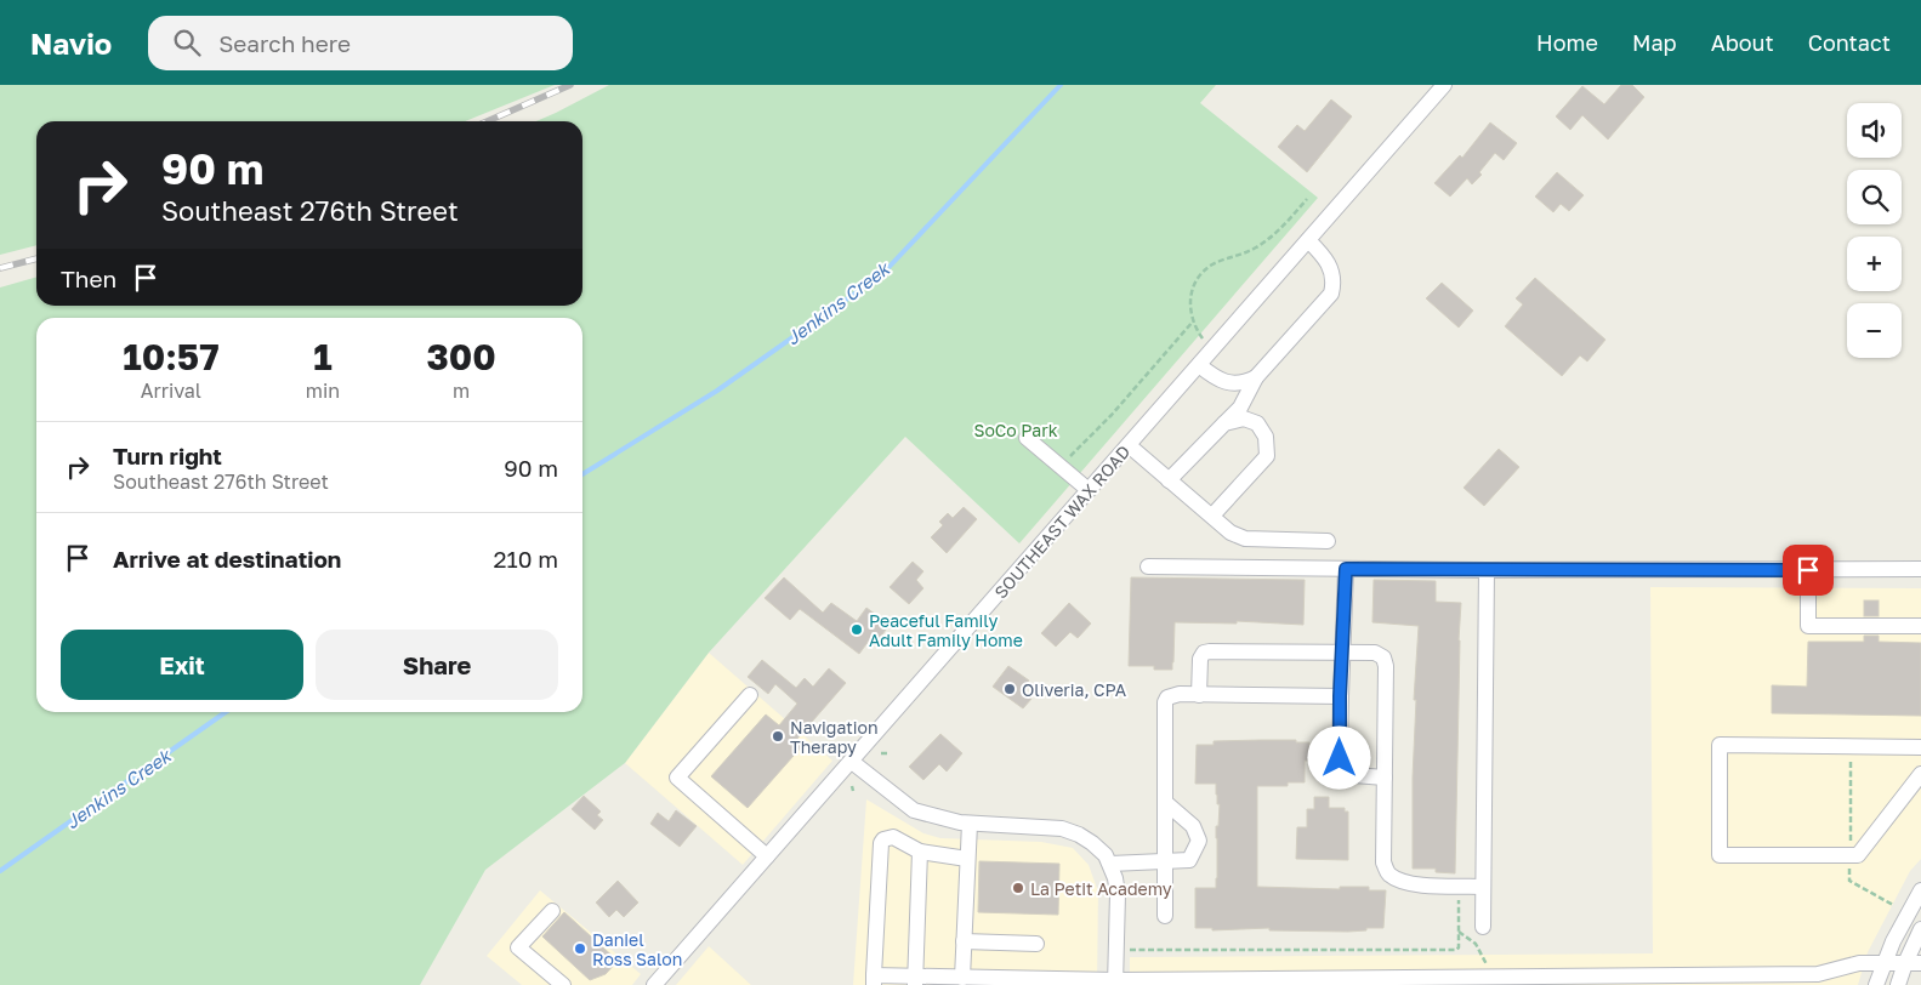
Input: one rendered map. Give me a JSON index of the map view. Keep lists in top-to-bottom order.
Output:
{
  "streets": {
    "street": ["SOUTHEAST WAX ROAD"]
  },
  "water": ["Jenkins Creek"],
  "parks": ["SoCo Park"],
  "places": [
    "Peaceful Family Adult Family Home",
    "Oliveria, CPA",
    "Navigation Therapy",
    "La Petit Academy",
    "Daniel Ross Salon"
  ],
  "page": {
    "header": "Navio",
    "search": "Search here",
    "nav": [
      "Home",
      "Map",
      "About",
      "Contact"
    ],
    "map_buttons": ["+", "−"],
    "turn": ["90 m", "Southeast 276th Street"],
    "then": "Then",
    "eta": [
      "10:57",
      "Arrival",
      "1",
      "min",
      "300",
      "m"
    ],
    "list": [
      {
        "name": "Turn right",
        "note": "Southeast 276th Street",
        "value": "90 m"
      },
      {
        "name": "Arrive at destination",
        "value": "210 m"
      }
    ],
    "buttons": ["Exit", "Share"]
  }
}
